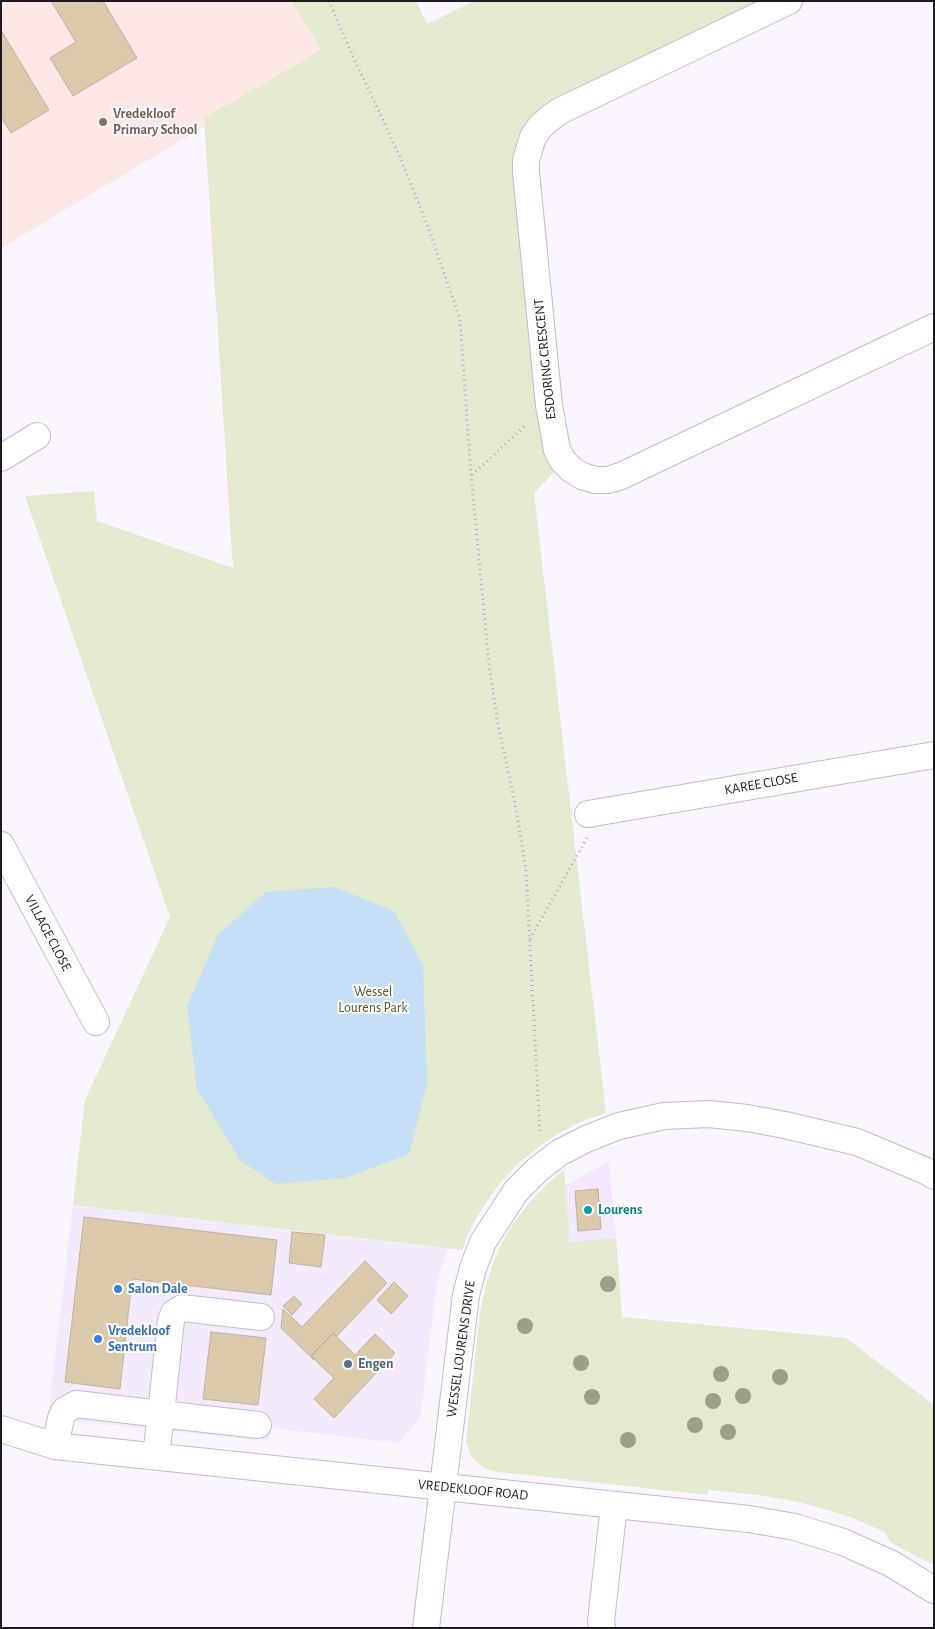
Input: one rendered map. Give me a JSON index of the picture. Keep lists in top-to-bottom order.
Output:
{
  "streets": {
    "street": [
      "ESDORING CRESCENT",
      "KAREE CLOSE",
      "VILLAGE CLOSE",
      "WESSEL LOURENS DRIVE",
      "VREDEKLOOF ROAD"
    ]
  },
  "crossings": [
    ["WESSEL LOURENS DRIVE", "VREDEKLOOF ROAD"]
  ],
  "parks": ["Wessel Lourens Park"],
  "places": [
    "Vredekloof Primary School",
    "Lourens",
    "Salon Dale",
    "Vredekloof Sentrum",
    "Engen"
  ]
}
